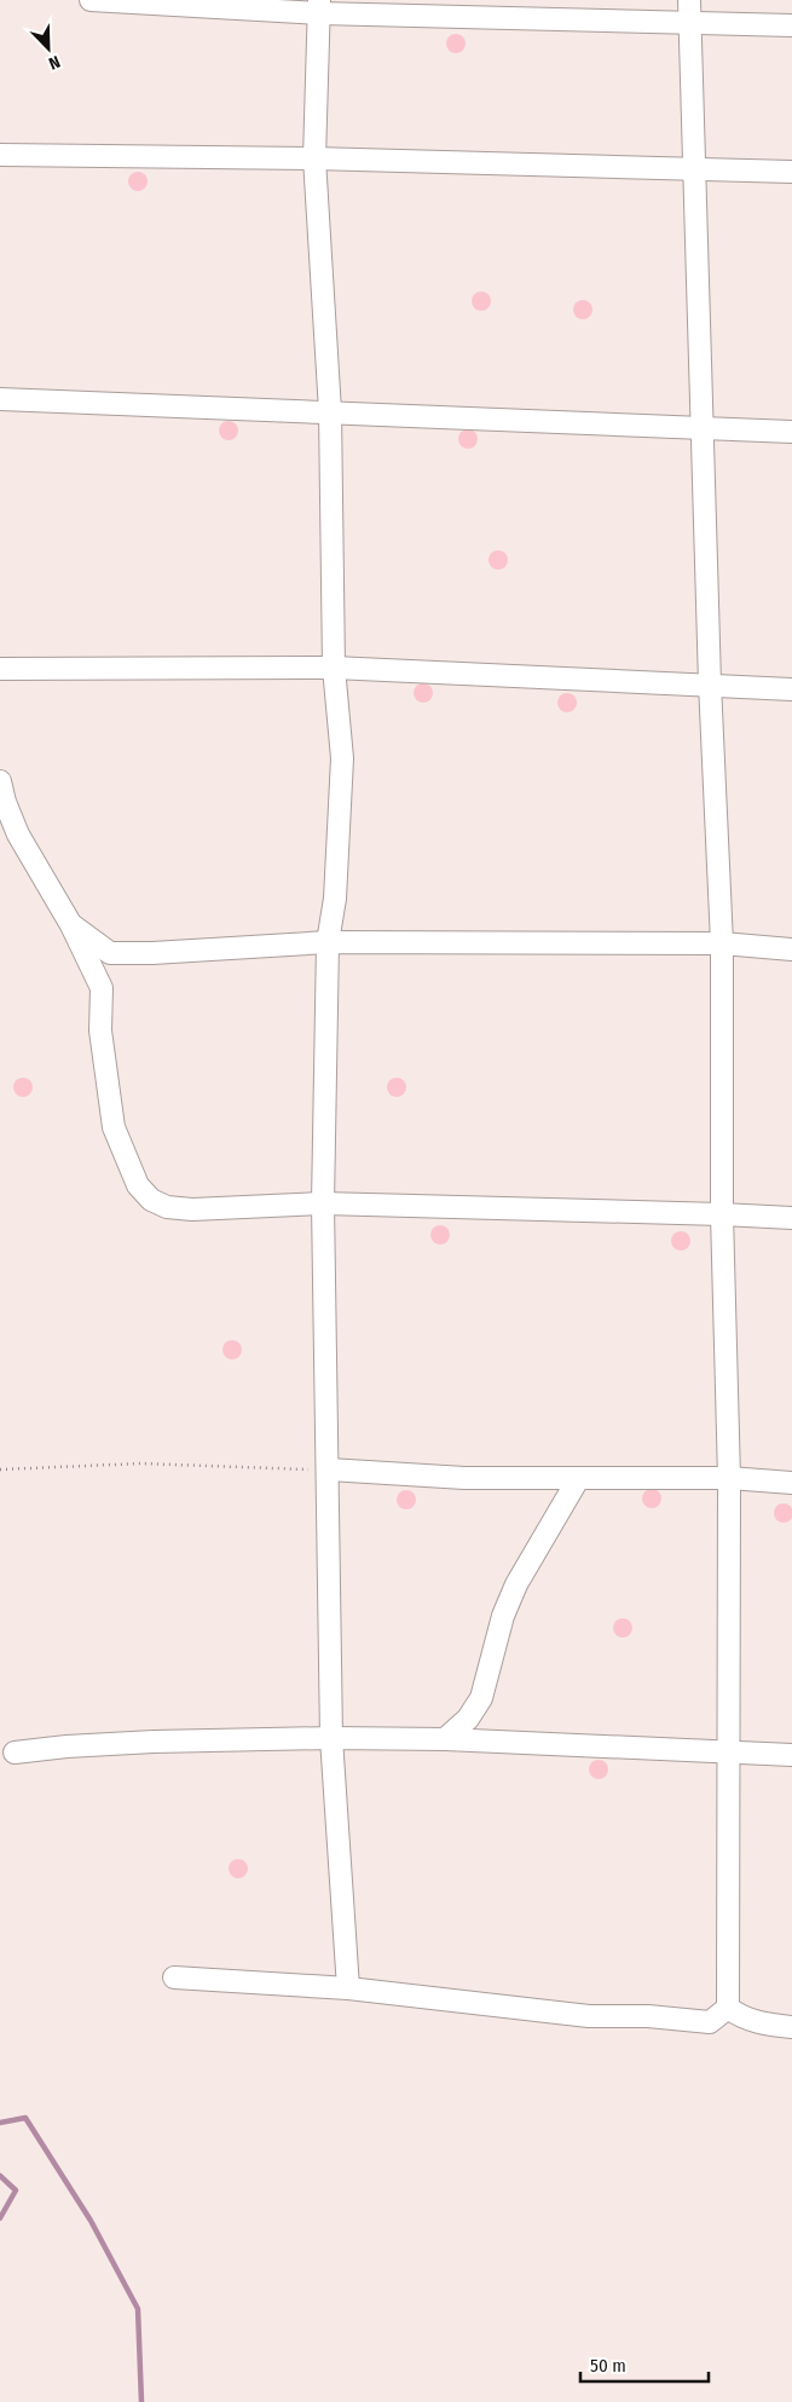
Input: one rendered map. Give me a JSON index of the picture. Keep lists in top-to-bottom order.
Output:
{
  "scale_bar": "50 m",
  "north": "bottom right"
}
